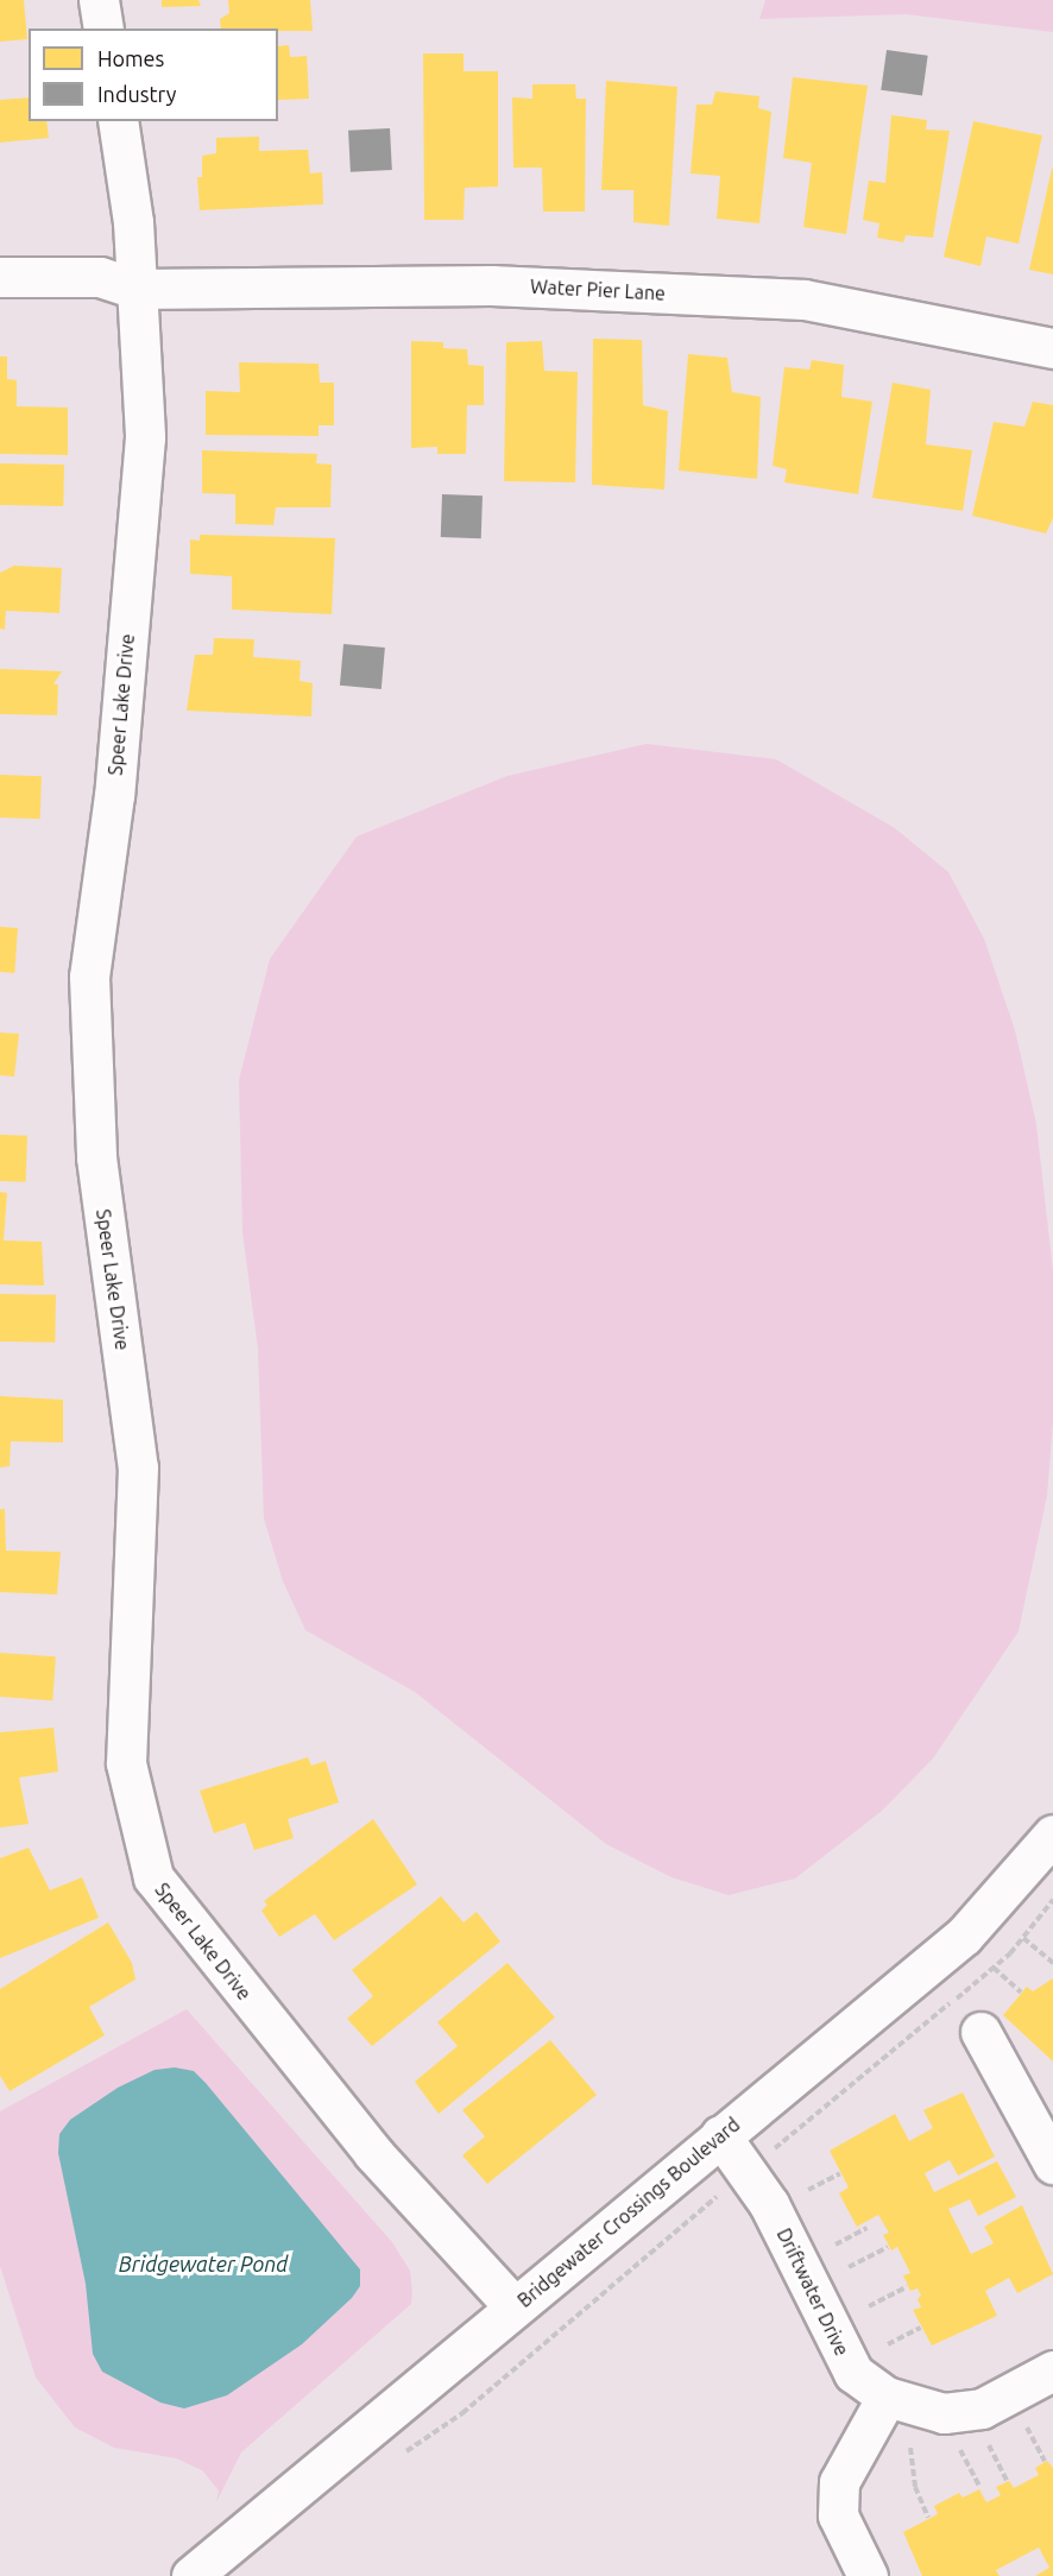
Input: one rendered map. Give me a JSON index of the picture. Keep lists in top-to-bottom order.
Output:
{
  "streets": {
    "street": [
      "Water Pier Lane",
      "Speer Lake Drive",
      "Bridgewater Crossings Boulevard",
      "Driftwater Drive"
    ]
  },
  "crossings": [
    ["Water Pier Lane", "Speer Lake Drive"],
    ["Speer Lake Drive", "Bridgewater Crossings Boulevard"],
    ["Bridgewater Crossings Boulevard", "Driftwater Drive"]
  ],
  "water": ["Bridgewater Pond"],
  "legend": ["Homes", "Industry"]
}
